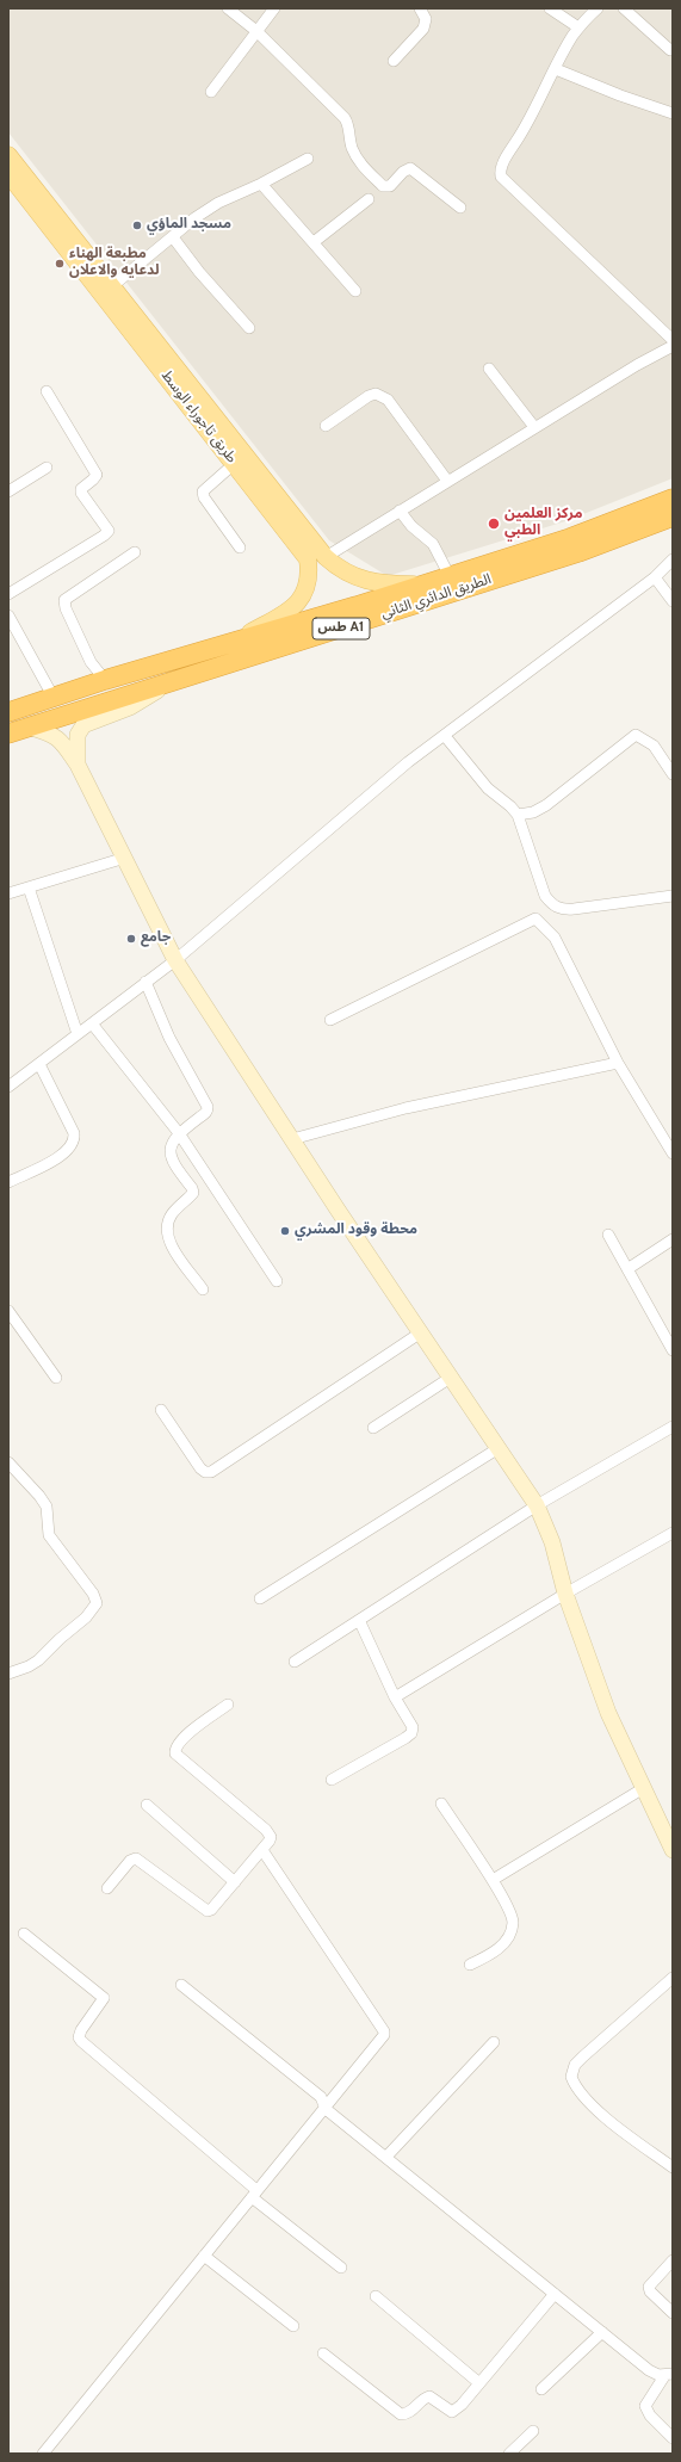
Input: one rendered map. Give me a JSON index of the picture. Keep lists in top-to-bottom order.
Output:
{
  "streets": {
    "highway": ["الطريق الدائري الثاني", "طس A1"],
    "main road": ["طريق تاجوراء الوسط"]
  },
  "crossings": [
    ["طريق تاجوراء الوسط", "الطريق الدائري الثاني"]
  ],
  "places": [
    "مسجد الماؤي",
    "مطبعة الهناء لدعايه والاعلان",
    "مركز العلمين الطبي",
    "جامع",
    "محطة وقود المشري"
  ]
}
